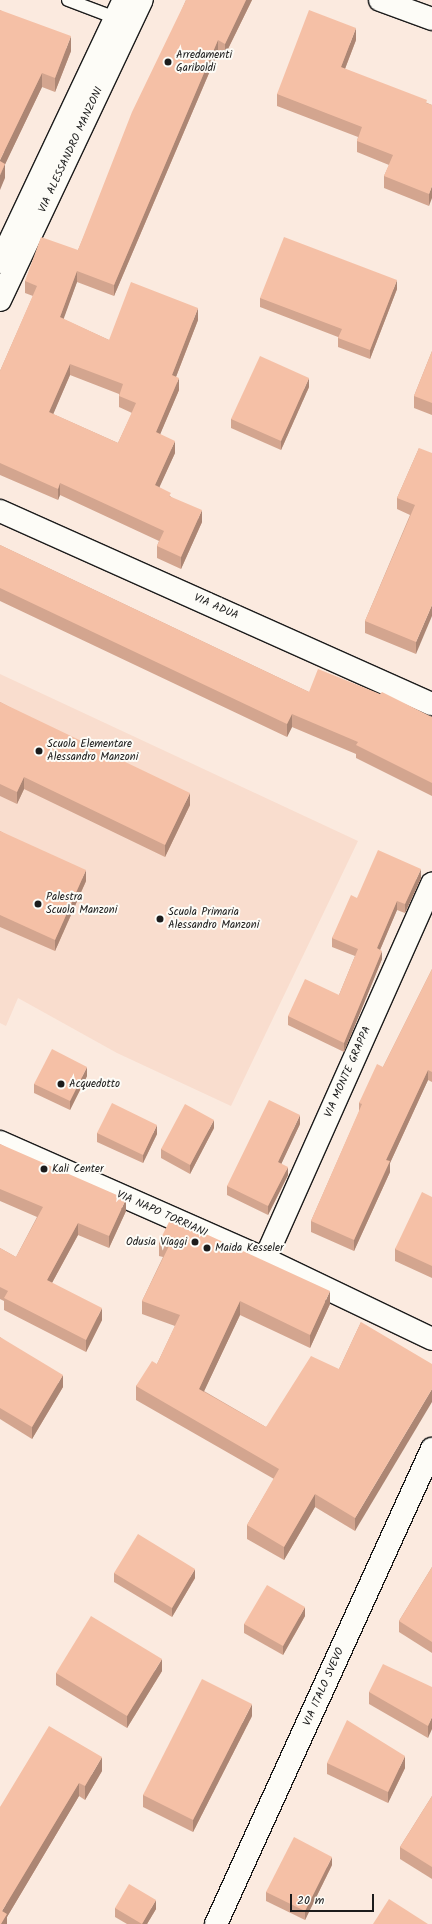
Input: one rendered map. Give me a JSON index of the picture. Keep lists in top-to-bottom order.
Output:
{
  "streets": {
    "street": [
      "VIA ALESSANDRO MANZONI",
      "VIA ADUA",
      "VIA MONTE GRAPPA",
      "VIA NAPO TORRIANI",
      "VIA ITALO SVEVO"
    ]
  },
  "crossings": [
    ["VIA MONTE GRAPPA", "VIA NAPO TORRIANI"]
  ],
  "places": [
    "Arredamenti Gariboldi",
    "Scuola Elementare Alessandro Manzoni",
    "Palestra Scuola Manzoni",
    "Scuola Primaria Alessandro Manzoni",
    "Acquedotto",
    "Kali Center",
    "Odusia Viaggi",
    "Maida Kesseler"
  ],
  "scale_bar": "20 m"
}
